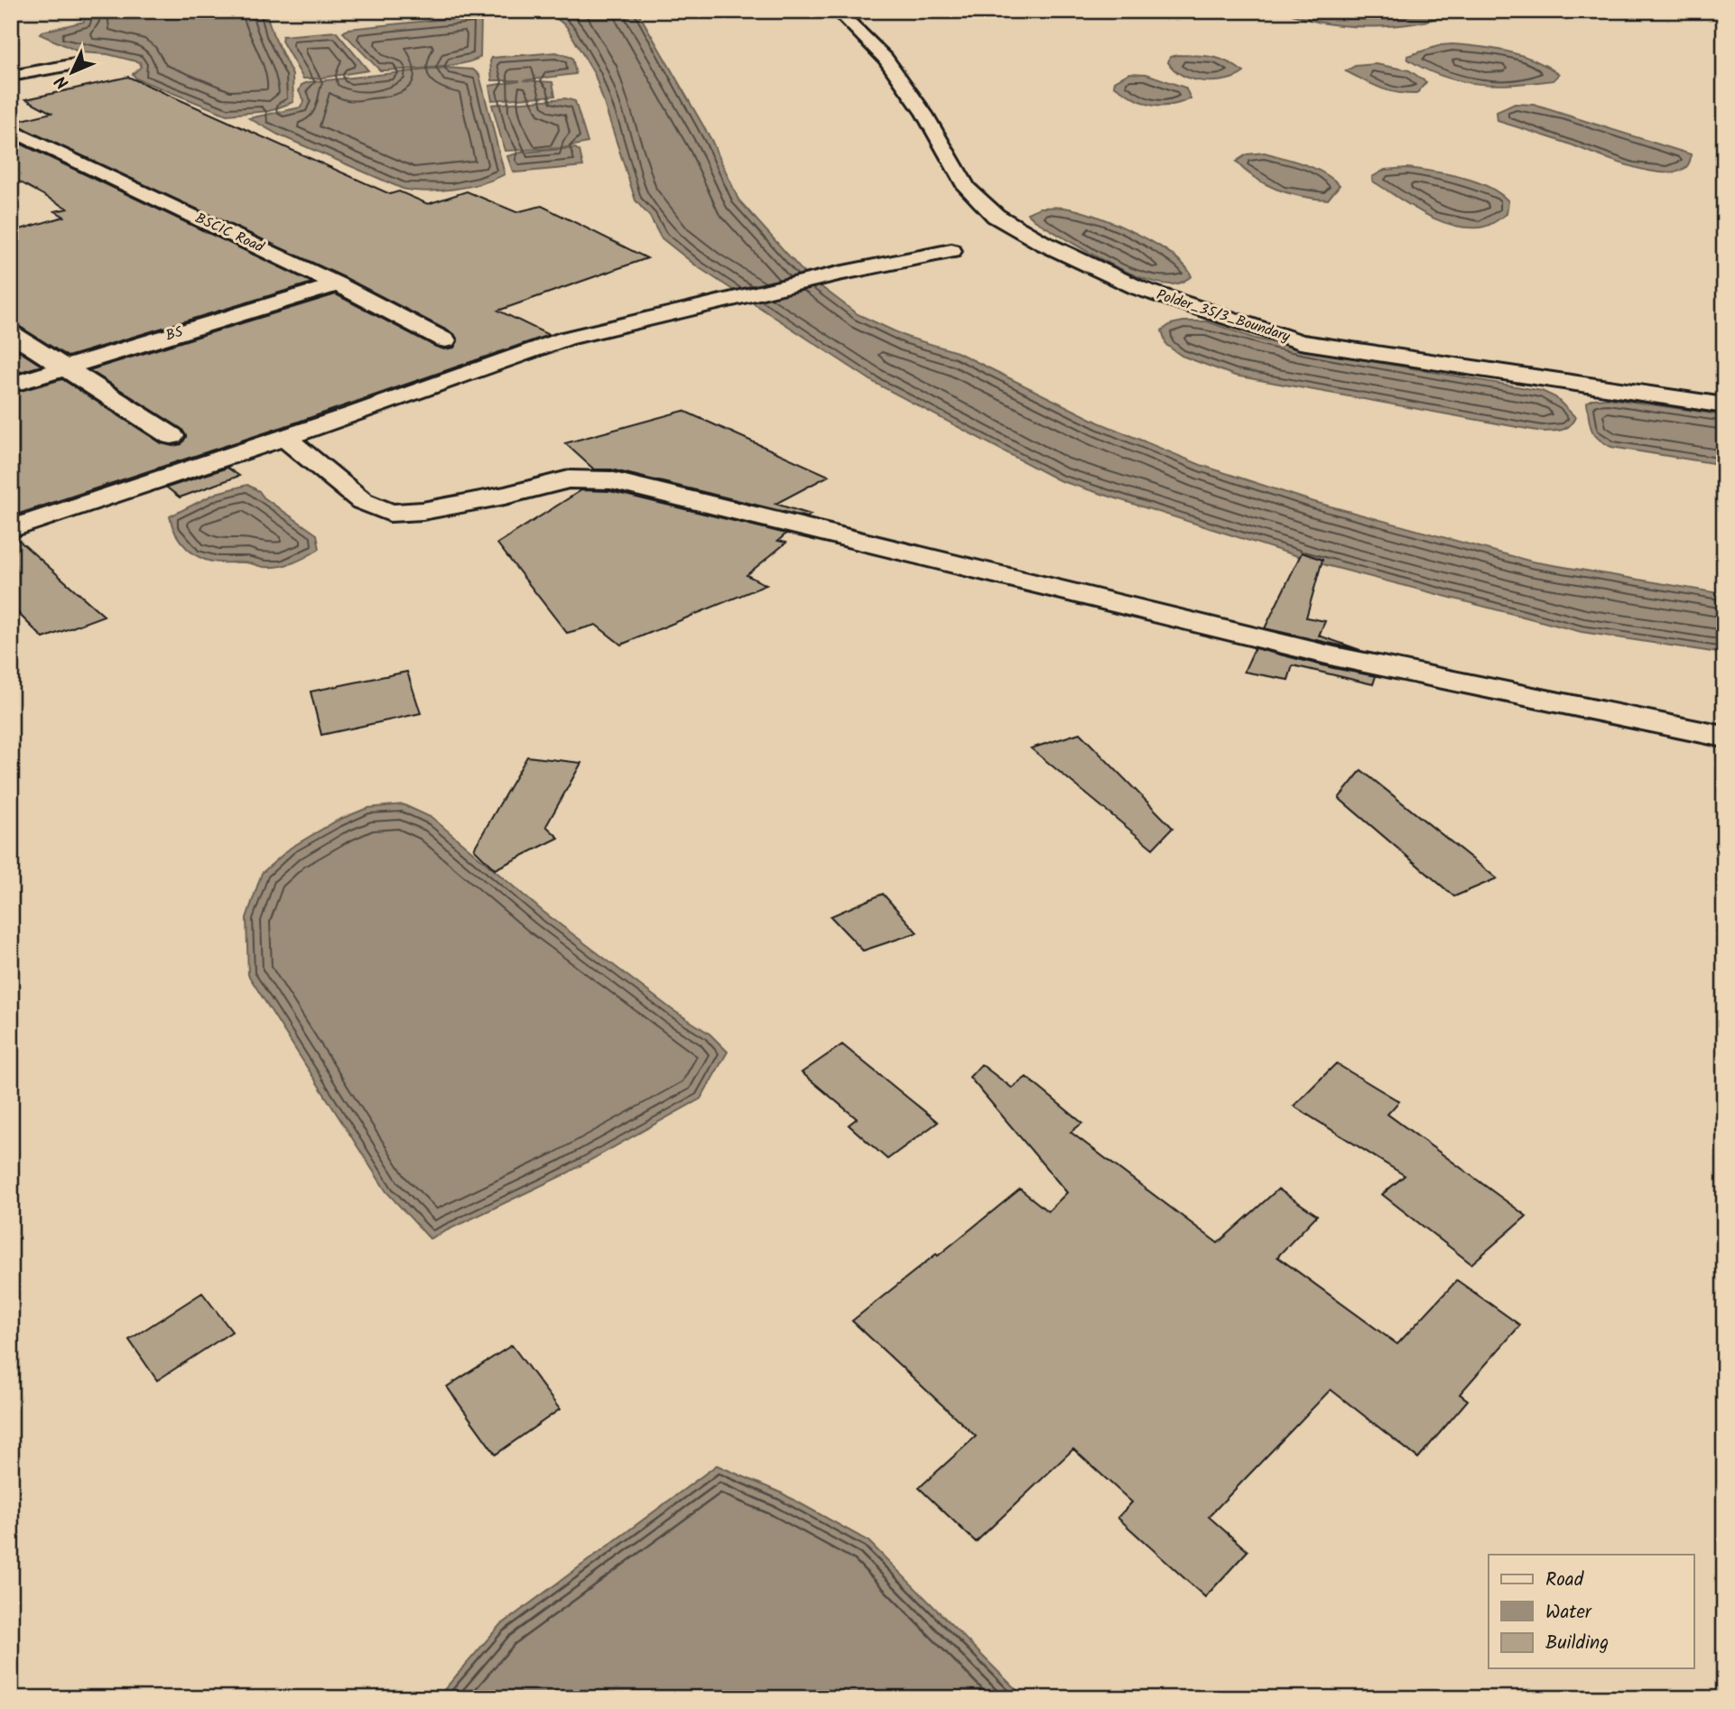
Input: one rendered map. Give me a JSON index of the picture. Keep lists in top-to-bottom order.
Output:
{
  "streets": {
    "street": ["BSCIC Road", "Polder_35/3_Boundary", "BS"]
  },
  "crossings": [
    ["BSCIC Road", "BS"]
  ],
  "legend": ["Road", "Water", "Building"],
  "north": "bottom left"
}
